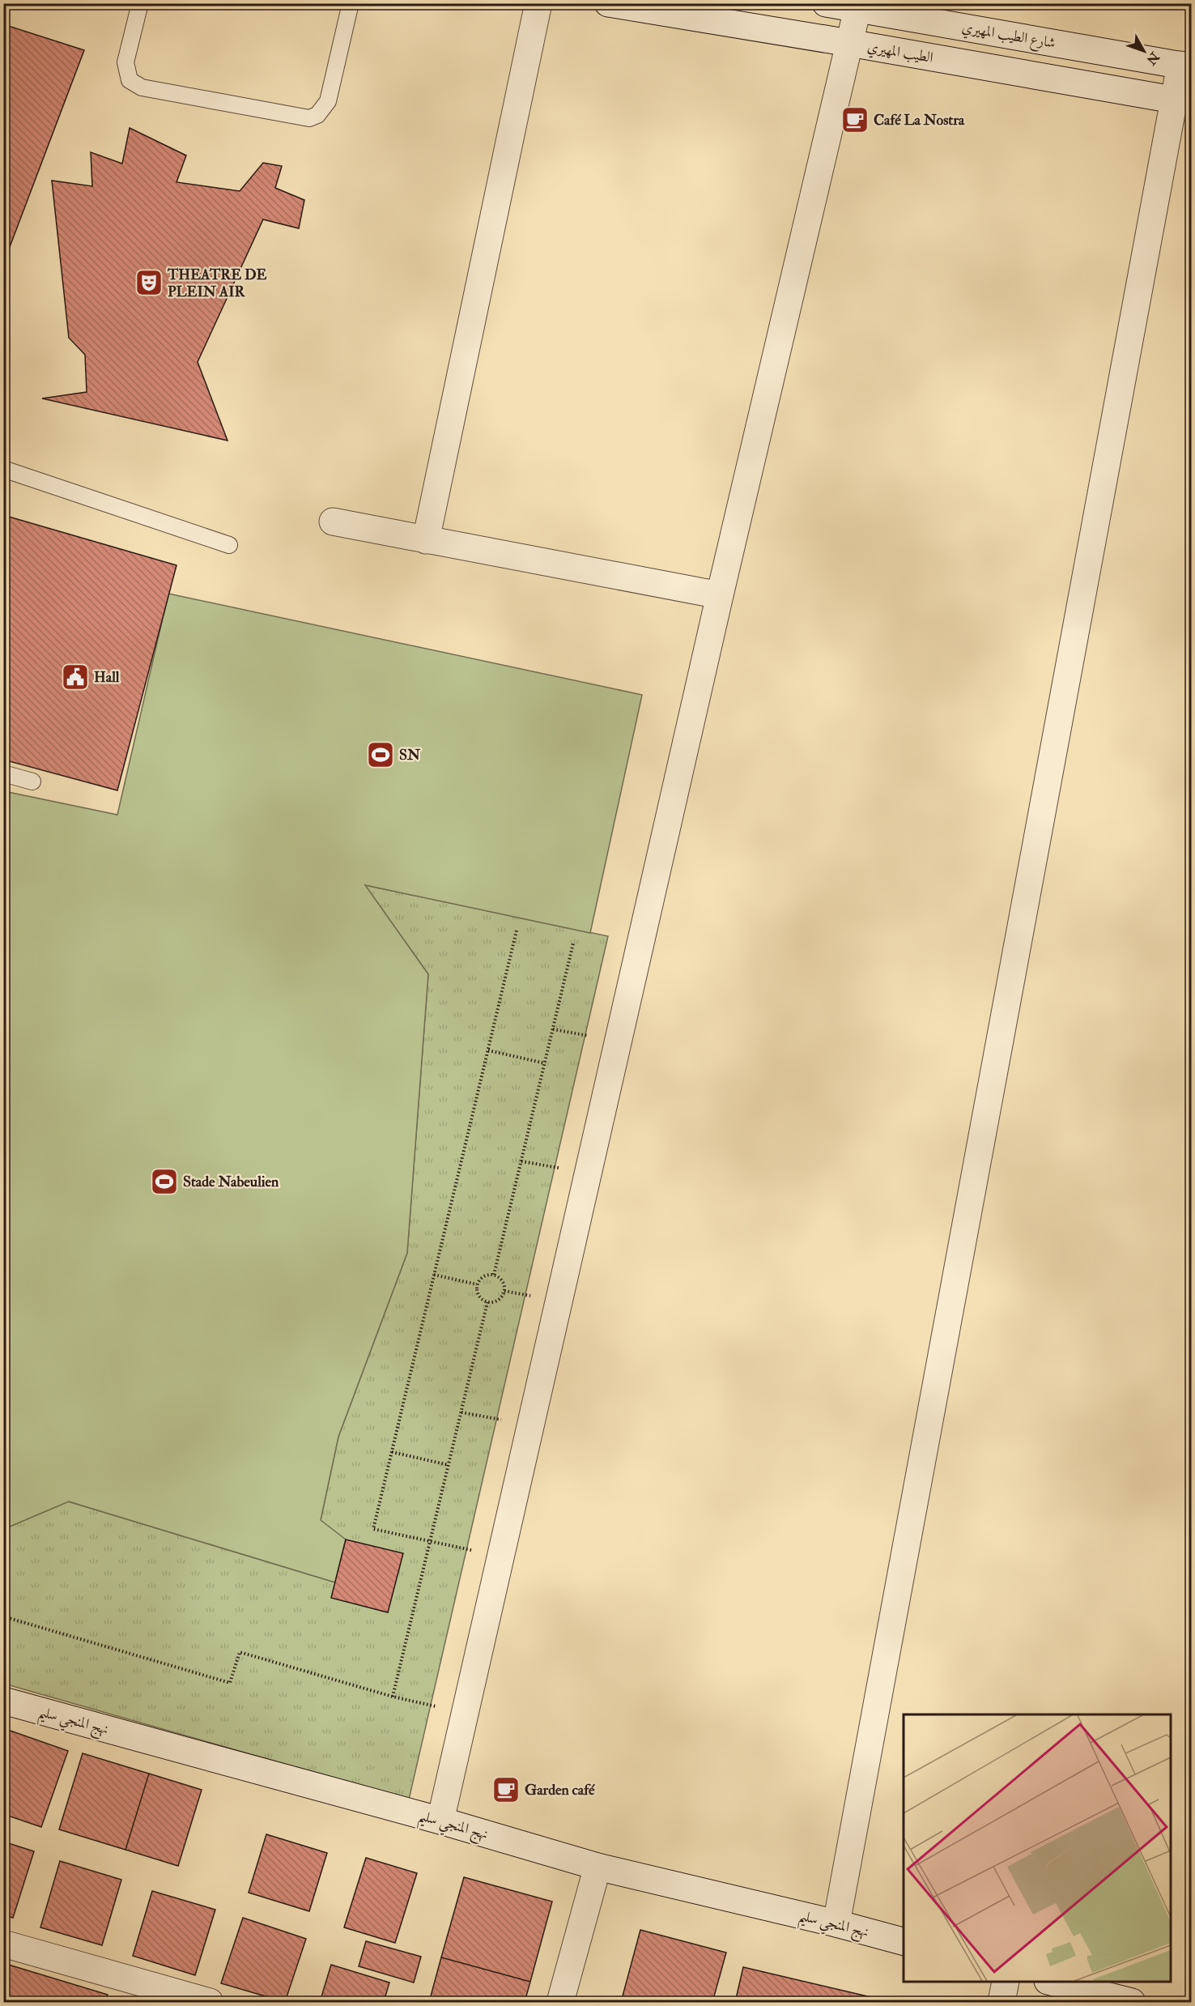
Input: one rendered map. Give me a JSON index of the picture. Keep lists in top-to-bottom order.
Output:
{
  "streets": {
    "street": ["شارع الطيب المهيري", "الطيب المهيري", "نهج المنجي سليم"]
  },
  "places": {
    "cafe": ["Café La Nostra", "Garden café"],
    "theatre": ["THEATRE DE PLEIN AIR"],
    "public building": ["Hall"],
    "sports": ["SN", "Stade Nabeulien"]
  },
  "north": "bottom right"
}
